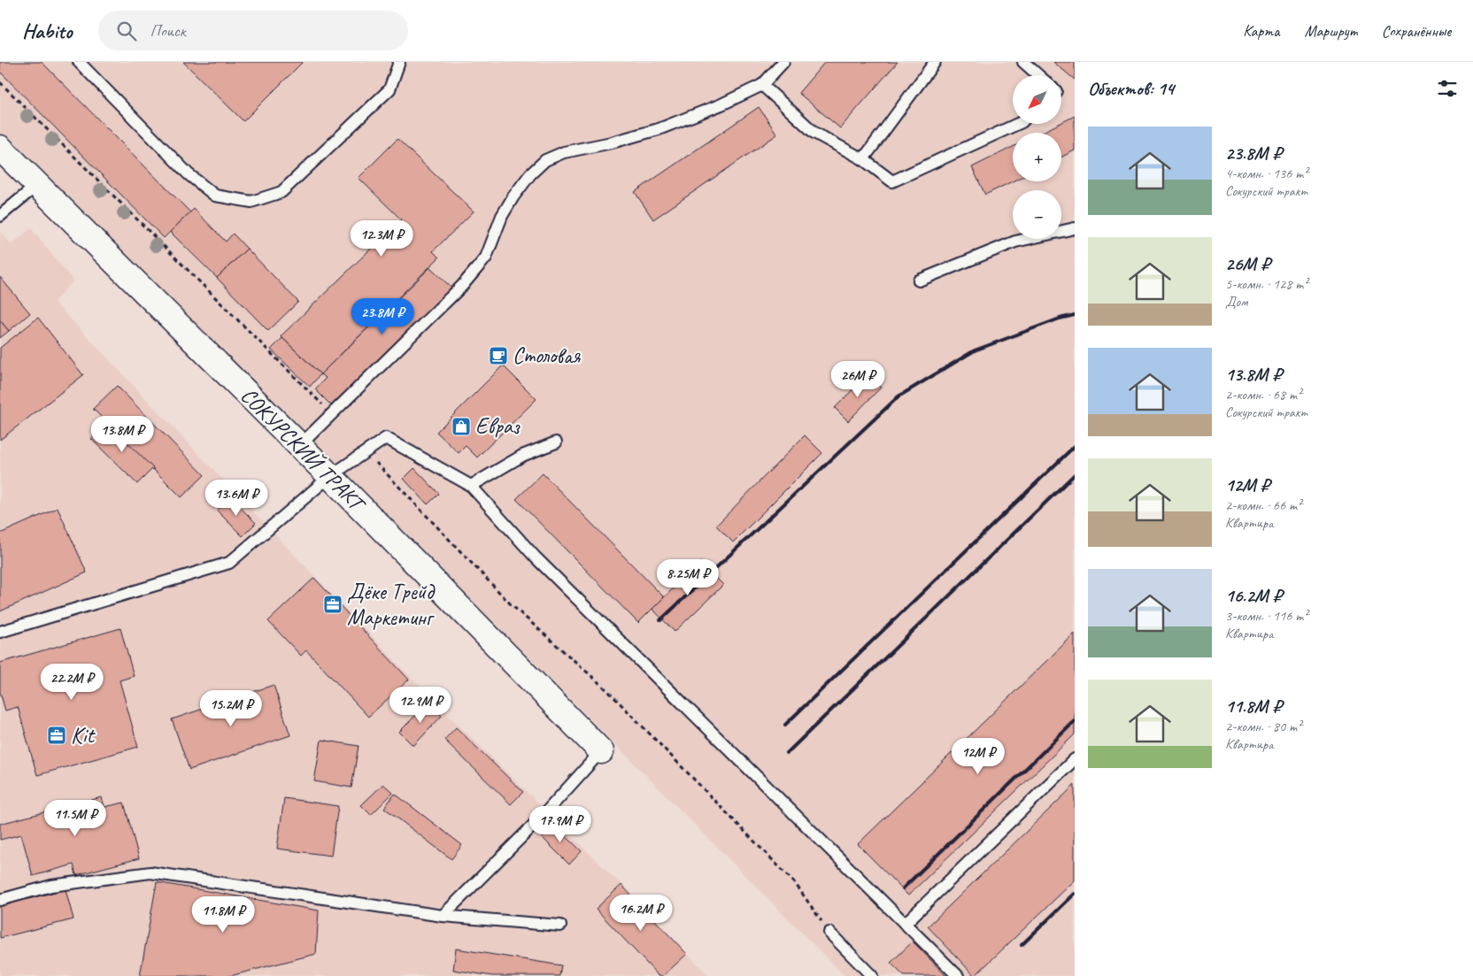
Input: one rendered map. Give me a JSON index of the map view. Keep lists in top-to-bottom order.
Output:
{
  "streets": {
    "street": ["СОКУРСКИЙ ТРАКТ"]
  },
  "places": {
    "cafe": ["Cтоловая"],
    "shop": ["Евраз"],
    "office": ["Дёке Трейд Маркетинг", "Kit"]
  },
  "north": "bottom left",
  "page": {
    "header": "Habito",
    "search": "Поиск",
    "nav": ["Карта", "Маршрут", "Сохранённые"],
    "heading": "Объектов: 14",
    "map_buttons": ["+", "−"],
    "list": [
      {
        "name": "23.8M ₽",
        "note": "4-комн. · 136 m² · Сокурский тракт"
      },
      {
        "name": "26M ₽",
        "note": "5-комн. · 128 m² · Дом"
      },
      {
        "name": "13.8M ₽",
        "note": "2-комн. · 68 m² · Сокурский тракт"
      },
      {
        "name": "12M ₽",
        "note": "2-комн. · 66 m² · Квартира"
      },
      {
        "name": "16.2M ₽",
        "note": "3-комн. · 116 m² · Квартира"
      },
      {
        "name": "11.8M ₽",
        "note": "2-комн. · 80 m² · Квартира"
      }
    ],
    "price": [
      "12.3M ₽",
      "23.8M ₽",
      "26M ₽",
      "13.8M ₽",
      "13.6M ₽",
      "8.25M ₽",
      "22.2M ₽",
      "12.9M ₽",
      "15.2M ₽",
      "12M ₽",
      "11.5M ₽",
      "17.9M ₽",
      "16.2M ₽",
      "11.8M ₽"
    ]
  }
}
